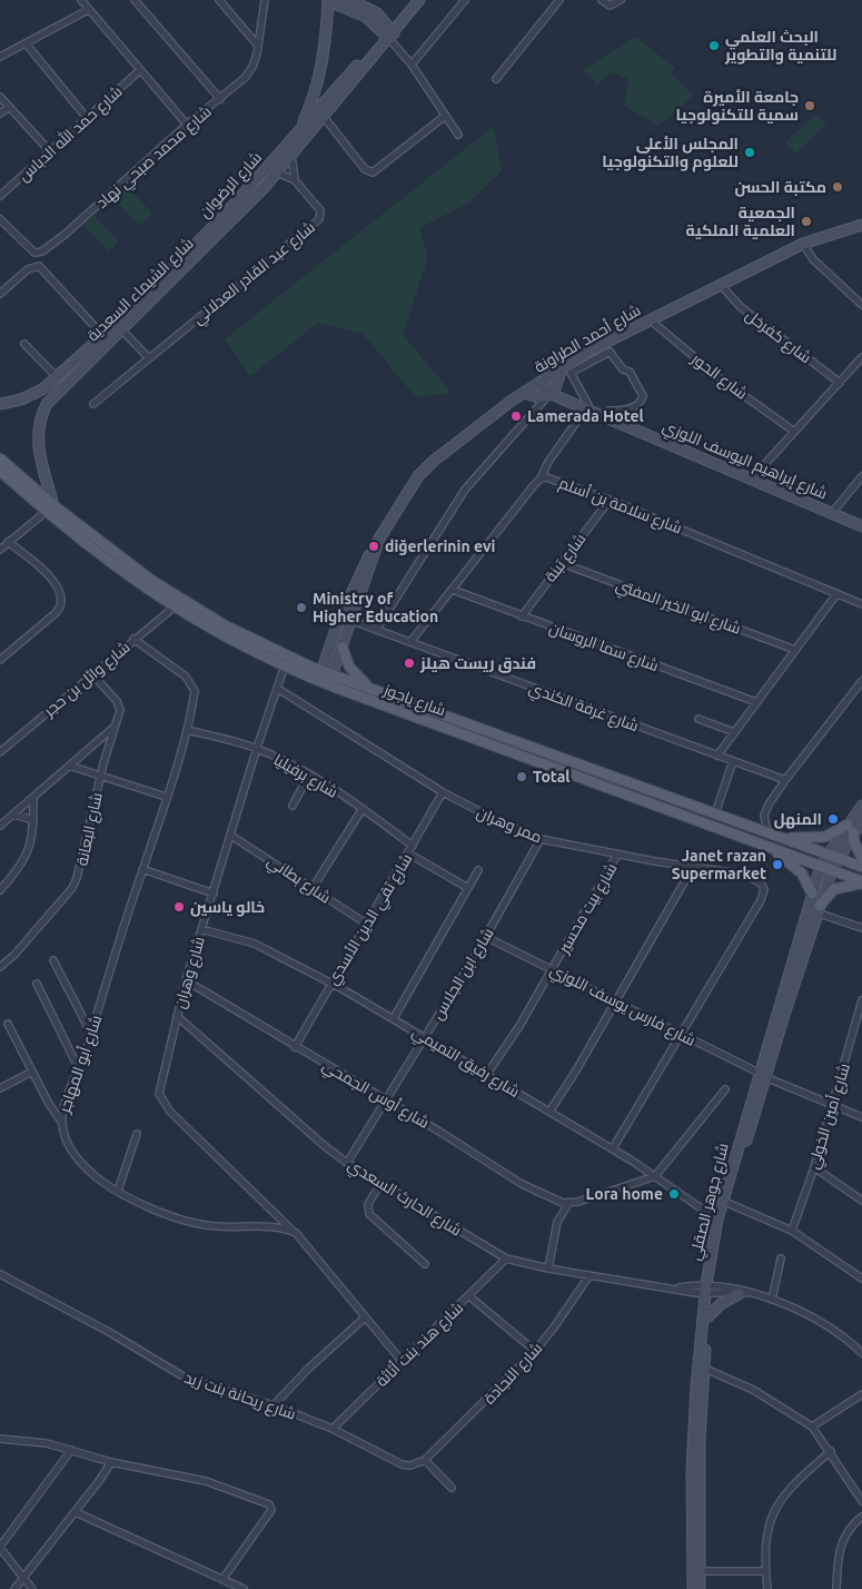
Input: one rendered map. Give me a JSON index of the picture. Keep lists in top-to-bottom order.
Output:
{
  "streets": {
    "main road": ["شارع ياجوز"],
    "street": [
      "شارع حمد الله الدباس",
      "شارع محمد صبحي نهاد",
      "شارع الرضوان",
      "شارع عبد القادر العدلاني",
      "شارع الشيماء السعدية",
      "شارع كفرخل",
      "شارع أحمد الطراونة",
      "شارع الحور",
      "شارع إبراهيم اليوسف اللوزي",
      "شارع سلامة بن أسلم",
      "شارع تبنة",
      "شارع ابو الخير المفتي",
      "شارع سما الروسان",
      "شارع وائل بن حجر",
      "شارع غرفة الكندي",
      "شارع برفيليا",
      "ممر وهران",
      "شارع البعانة",
      "شارع بطاني",
      "شارع بيت محسير",
      "شارع تقي الدين الأسدي",
      "شارع وهران",
      "شارع ابن الجلاس",
      "شارع فارس يوسف اللوزي",
      "شارع رفيق التميمي",
      "شارع أبو المهاجر",
      "شارع أوس الجمحي",
      "شارع أمين الخولي",
      "شارع الحارث السعدي",
      "شارع جوهر الصقلي",
      "شارع هند بنت أثاثة",
      "شارع النجادة",
      "شارع ريحانة بنت زيد"
    ]
  },
  "crossings": [
    ["شارع الرضوان", "شارع الشيماء السعدية"],
    ["شارع عبد القادر العدلاني", "شارع الشيماء السعدية"],
    ["شارع الشيماء السعدية", "شارع ياجوز"],
    ["شارع كفرخل", "شارع أحمد الطراونة"],
    ["شارع أحمد الطراونة", "شارع الحور"],
    ["شارع أحمد الطراونة", "شارع إبراهيم اليوسف اللوزي"],
    ["شارع أحمد الطراونة", "شارع ياجوز"],
    ["شارع أحمد الطراونة", "شارع غرفة الكندي"],
    ["شارع سلامة بن أسلم", "شارع تبنة"],
    ["شارع سلامة بن أسلم", "شارع سما الروسان"],
    ["شارع سلامة بن أسلم", "شارع غرفة الكندي"],
    ["شارع تبنة", "شارع ابو الخير المفتي"],
    ["شارع تبنة", "شارع سما الروسان"],
    ["شارع وائل بن حجر", "شارع ياجوز"],
    ["شارع وائل بن حجر", "شارع البعانة"],
    ["شارع وائل بن حجر", "شارع أبو المهاجر"],
    ["شارع ياجوز", "شارع وهران"],
    ["شارع ياجوز", "شارع جوهر الصقلي"],
    ["شارع برفيليا", "شارع تقي الدين الأسدي"],
    ["شارع برفيليا", "شارع وهران"],
    ["شارع برفيليا", "شارع أبو المهاجر"],
    ["ممر وهران", "شارع بيت محسير"],
    ["ممر وهران", "شارع تقي الدين الأسدي"],
    ["ممر وهران", "شارع وهران"],
    ["ممر وهران", "شارع ابن الجلاس"],
    ["ممر وهران", "شارع فارس يوسف اللوزي"],
    ["شارع بطاني", "شارع تقي الدين الأسدي"],
    ["شارع بطاني", "شارع وهران"],
    ["شارع بيت محسير", "شارع فارس يوسف اللوزي"],
    ["شارع بيت محسير", "شارع رفيق التميمي"],
    ["شارع تقي الدين الأسدي", "شارع رفيق التميمي"],
    ["شارع تقي الدين الأسدي", "شارع أوس الجمحي"],
    ["شارع وهران", "شارع رفيق التميمي"],
    ["شارع وهران", "شارع أبو المهاجر"],
    ["شارع وهران", "شارع أوس الجمحي"],
    ["شارع وهران", "شارع الحارث السعدي"],
    ["شارع ابن الجلاس", "شارع فارس يوسف اللوزي"],
    ["شارع ابن الجلاس", "شارع رفيق التميمي"],
    ["شارع ابن الجلاس", "شارع أوس الجمحي"],
    ["شارع ابن الجلاس", "شارع الحارث السعدي"],
    ["شارع فارس يوسف اللوزي", "شارع أمين الخولي"],
    ["شارع فارس يوسف اللوزي", "شارع جوهر الصقلي"],
    ["شارع رفيق التميمي", "شارع جوهر الصقلي"],
    ["شارع الحارث السعدي", "شارع جوهر الصقلي"],
    ["شارع الحارث السعدي", "شارع هند بنت أثاثة"],
    ["شارع الحارث السعدي", "شارع النجادة"],
    ["شارع هند بنت أثاثة", "شارع ريحانة بنت زيد"],
    ["شارع النجادة", "شارع ريحانة بنت زيد"]
  ],
  "places": [
    "البحث العلمي للتنمية والتطوير",
    "جامعة الأميرة سمية للتكنولوجيا",
    "المجلس الأعلى للعلوم والتكنولوجيا",
    "مكتبة الحسن",
    "الجمعية العلمية الملكية",
    "Lamerada Hotel",
    "diğerlerinin evi",
    "Ministry of Higher Education",
    "فندق ريست هيلز",
    "Total",
    "المنهل",
    "Janet razan Supermarket",
    "خالو ياسين",
    "Lora home"
  ]
}
